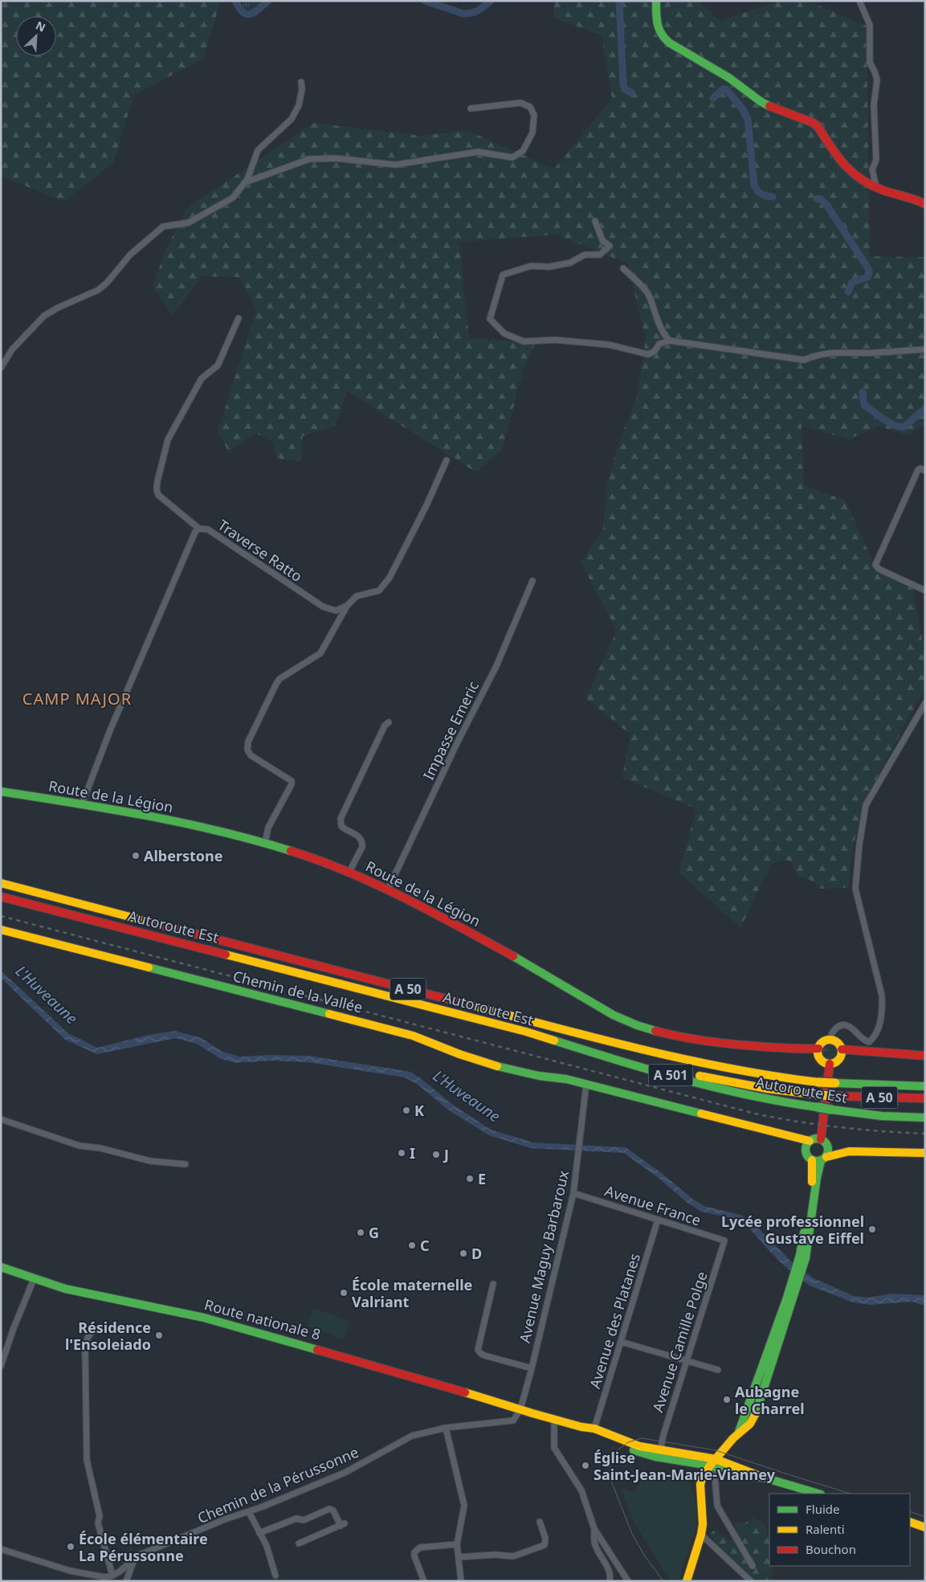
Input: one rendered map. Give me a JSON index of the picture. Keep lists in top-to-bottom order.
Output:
{
  "streets": {
    "main road": [
      "Route de la Légion",
      "Autoroute Est",
      "A 50",
      "Chemin de la Vallée",
      "A 501",
      "Route nationale 8"
    ],
    "street": [
      "Traverse Ratto",
      "Impasse Emeric",
      "Avenue France",
      "Avenue Maguy Barbaroux",
      "Avenue des Platanes",
      "Avenue Camille Polge",
      "Chemin de la Pérussonne"
    ]
  },
  "crossings": [
    ["Traverse Ratto", "Route de la Légion"],
    ["Impasse Emeric", "Route de la Légion"],
    ["Autoroute Est", "A 50"],
    ["Chemin de la Vallée", "Avenue Maguy Barbaroux"],
    ["Avenue France", "Avenue Maguy Barbaroux"],
    ["Avenue France", "Avenue des Platanes"],
    ["Avenue France", "Avenue Camille Polge"],
    ["Avenue Maguy Barbaroux", "Route nationale 8"],
    ["Avenue Maguy Barbaroux", "Chemin de la Pérussonne"],
    ["Route nationale 8", "Chemin de la Pérussonne"]
  ],
  "districts": ["CAMP MAJOR"],
  "water": ["L'Huveaune"],
  "places": [
    "Alberstone",
    "K",
    "I",
    "J",
    "E",
    "Lycée professionnel Gustave Eiffel",
    "G",
    "C",
    "D",
    "École maternelle Valriant",
    "Résidence l'Ensoleiado",
    "Aubagne le Charrel",
    "Église Saint-Jean-Marie-Vianney",
    "École élémentaire La Pérussonne"
  ],
  "legend": ["Fluide", "Ralenti", "Bouchon"],
  "north": "top right"
}
